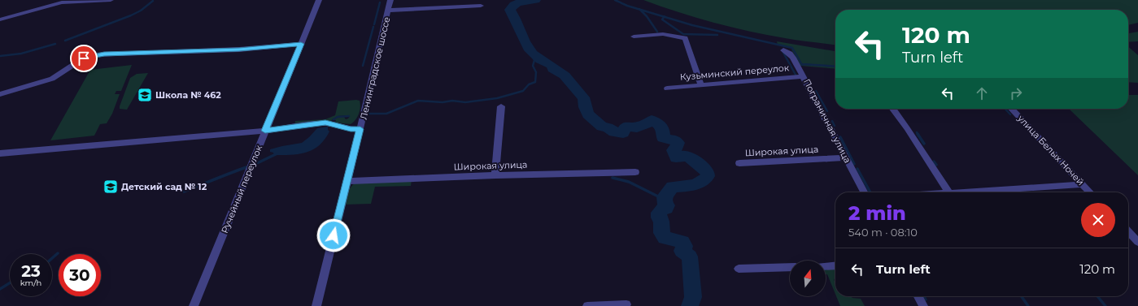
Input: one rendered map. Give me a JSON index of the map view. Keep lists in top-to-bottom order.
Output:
{
  "streets": {
    "street": [
      "Ленинградское шоссе",
      "Кузьминский переулок",
      "Пограничная улица",
      "улица Белых Ночей",
      "Широкая улица",
      "Ручейный переулок"
    ]
  },
  "crossings": [
    ["Ленинградское шоссе", "Широкая улица"],
    ["Кузьминский переулок", "Пограничная улица"],
    ["Пограничная улица", "Широкая улица"]
  ],
  "places": {
    "school or university": ["Школа № 462", "Детский сад № 12"]
  },
  "north": "top",
  "page": {
    "turn": ["120 m", "Turn left"],
    "heading": ["2 min", "540 m · 08:10"],
    "list": [
      {
        "name": "Turn left",
        "value": "120 m"
      }
    ],
    "speed": "23 km/h",
    "limit": "30"
  }
}
